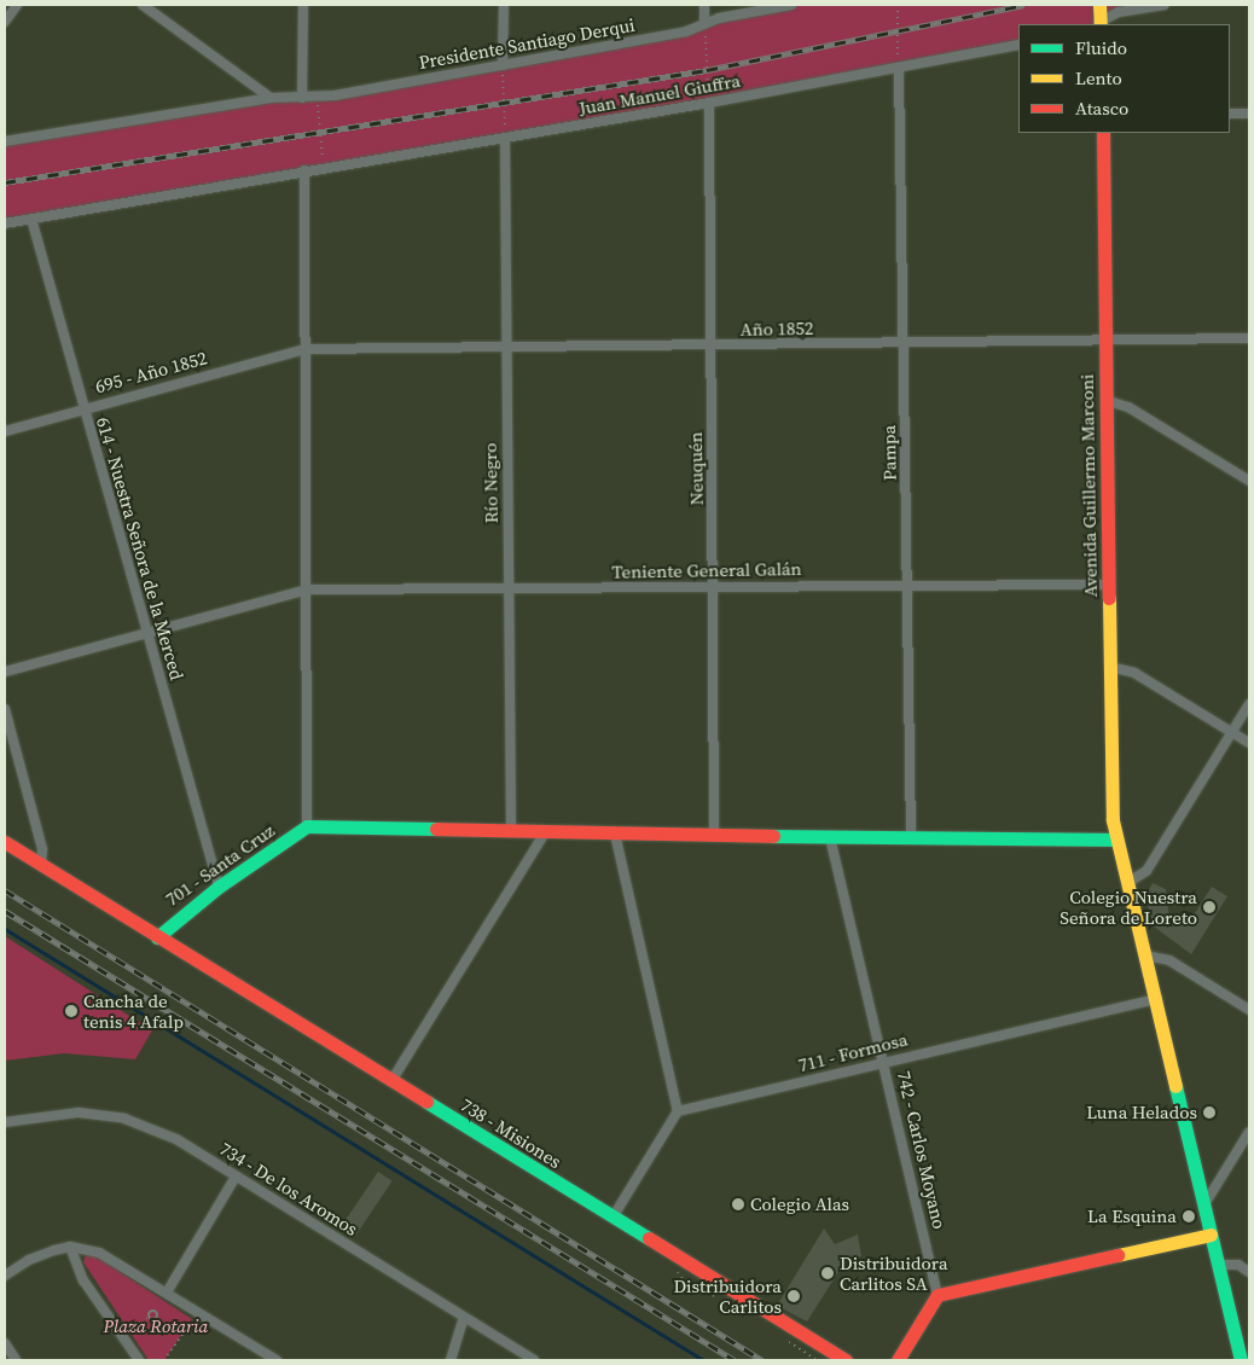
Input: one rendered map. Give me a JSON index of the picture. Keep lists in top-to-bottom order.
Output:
{
  "streets": {
    "street": [
      "Presidente Santiago Derqui",
      "Juan Manuel Giuffra",
      "Año 1852",
      "695 - Año 1852",
      "Pampa",
      "Neuquén",
      "Río Negro",
      "Avenida Guillermo Marconi",
      "614 - Nuestra Señora de la Merced",
      "Teniente General Galán",
      "701 - Santa Cruz",
      "711 - Formosa",
      "738 - Misiones",
      "742 - Carlos Moyano",
      "734 - De los Aromos"
    ]
  },
  "crossings": [
    ["Juan Manuel Giuffra", "Pampa"],
    ["Juan Manuel Giuffra", "Neuquén"],
    ["Juan Manuel Giuffra", "Río Negro"],
    ["Juan Manuel Giuffra", "614 - Nuestra Señora de la Merced"],
    ["Año 1852", "695 - Año 1852"],
    ["Año 1852", "Pampa"],
    ["Año 1852", "Neuquén"],
    ["Año 1852", "Río Negro"],
    ["Año 1852", "Avenida Guillermo Marconi"],
    ["695 - Año 1852", "614 - Nuestra Señora de la Merced"],
    ["Pampa", "Teniente General Galán"],
    ["Neuquén", "Teniente General Galán"],
    ["Río Negro", "Teniente General Galán"],
    ["Avenida Guillermo Marconi", "Teniente General Galán"],
    ["Avenida Guillermo Marconi", "711 - Formosa"],
    ["614 - Nuestra Señora de la Merced", "Teniente General Galán"],
    ["614 - Nuestra Señora de la Merced", "701 - Santa Cruz"],
    ["701 - Santa Cruz", "738 - Misiones"],
    ["711 - Formosa", "742 - Carlos Moyano"]
  ],
  "parks": ["Plaza Rotaria"],
  "places": [
    "Colegio Nuestra Señora de Loreto",
    "Cancha de tenis 4 Afalp",
    "Luna Helados",
    "Colegio Alas",
    "La Esquina",
    "Distribuidora Carlitos SA",
    "Distribuidora Carlitos"
  ],
  "legend": ["Fluido", "Lento", "Atasco"]
}
